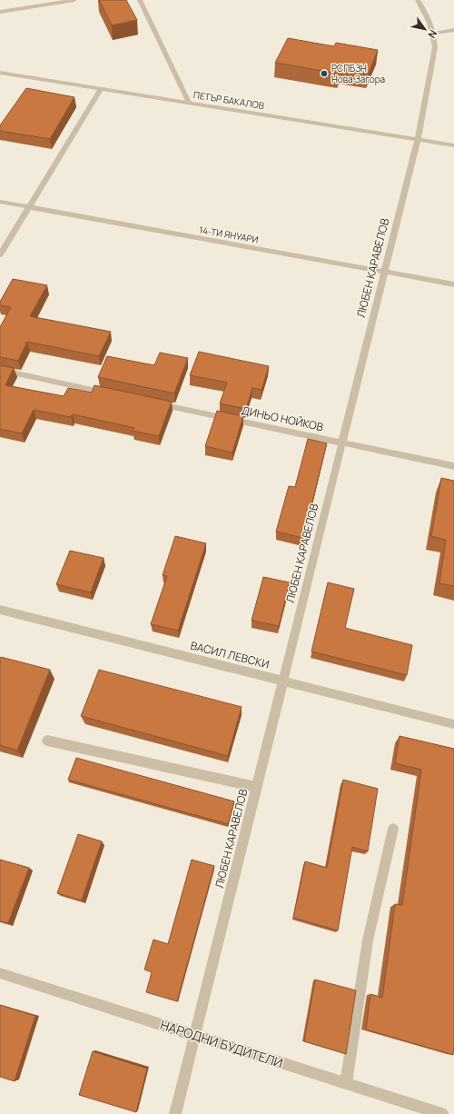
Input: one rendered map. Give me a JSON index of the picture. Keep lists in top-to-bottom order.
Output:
{
  "streets": {
    "street": [
      "ПЕТЪР БАКАЛОВ",
      "14-ТИ ЯНУАРИ",
      "ЛЮБЕН КАРАВЕЛОВ",
      "ДИНЬО НОЙКОВ",
      "ВАСИЛ ЛЕВСКИ",
      "НАРОДНИ БУДИТЕЛИ"
    ]
  },
  "crossings": [
    ["ПЕТЪР БАКАЛОВ", "ЛЮБЕН КАРАВЕЛОВ"],
    ["14-ТИ ЯНУАРИ", "ЛЮБЕН КАРАВЕЛОВ"],
    ["ЛЮБЕН КАРАВЕЛОВ", "ДИНЬО НОЙКОВ"],
    ["ЛЮБЕН КАРАВЕЛОВ", "ВАСИЛ ЛЕВСКИ"],
    ["ЛЮБЕН КАРАВЕЛОВ", "НАРОДНИ БУДИТЕЛИ"]
  ],
  "places": ["РСПБЗН Нова Загора"],
  "north": "bottom right"
}
